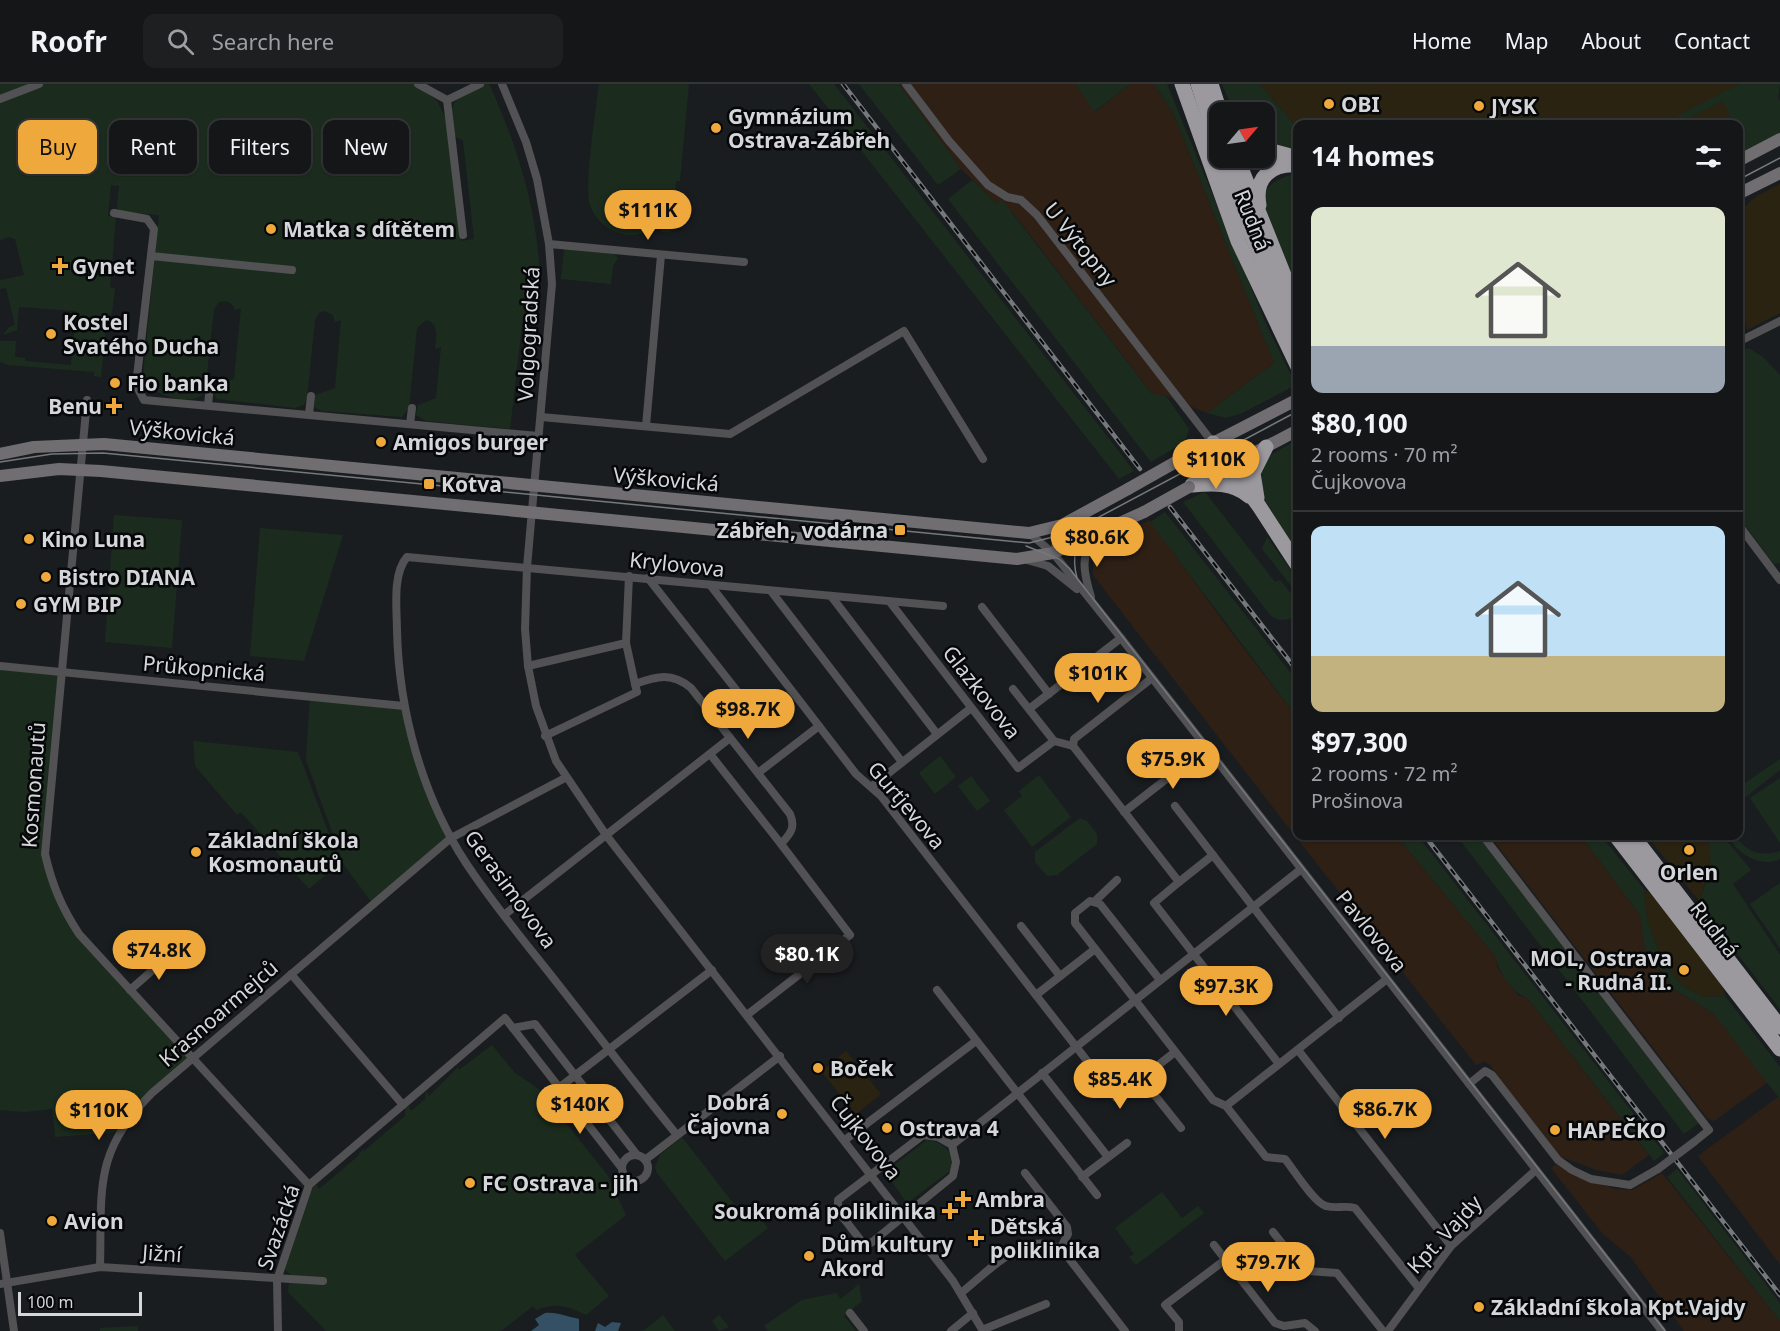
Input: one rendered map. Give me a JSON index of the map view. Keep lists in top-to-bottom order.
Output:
{
  "streets": {
    "highway": ["Rudná"],
    "street": [
      "U Výtopny",
      "Volgogradská",
      "Výškovická",
      "Krylovova",
      "Průkopnická",
      "Glazkovova",
      "Kosmonautů",
      "Gurťjevova",
      "Gerasimovova",
      "Pavlovova",
      "Krasnoarmejců",
      "Čujkovova",
      "Svazácká",
      "Kpt. Vajdy",
      "Jižní"
    ]
  },
  "crossings": [
    ["U Výtopny", "Výškovická"],
    ["Volgogradská", "Výškovická"],
    ["Volgogradská", "Čujkovova"],
    ["Výškovická", "Kosmonautů"],
    ["Výškovická", "Pavlovova"],
    ["Výškovická", "Čujkovova"],
    ["Krylovova", "Glazkovova"],
    ["Krylovova", "Gurťjevova"],
    ["Krylovova", "Gerasimovova"],
    ["Krylovova", "Čujkovova"],
    ["Průkopnická", "Kosmonautů"],
    ["Průkopnická", "Gerasimovova"],
    ["Kosmonautů", "Krasnoarmejců"],
    ["Kosmonautů", "Svazácká"],
    ["Gerasimovova", "Krasnoarmejců"],
    ["Pavlovova", "Kpt. Vajdy"],
    ["Krasnoarmejců", "Čujkovova"],
    ["Krasnoarmejců", "Jižní"],
    ["Svazácká", "Jižní"]
  ],
  "places": {
    "other": [
      "OBI",
      "JYSK",
      "Gymnázium Ostrava-Zábřeh",
      "Matka s dítětem",
      "Kostel Svatého Ducha",
      "Fio banka",
      "Amigos burger",
      "Kino Luna",
      "Bistro DIANA",
      "GYM BIP",
      "Orlen",
      "Základní škola Kosmonautů",
      "MOL, Ostrava - Rudná II.",
      "Boček",
      "Dobrá Čajovna",
      "Ostrava 4",
      "HAPEČKO",
      "FC Ostrava - jih",
      "Avion",
      "Dům kultury Akord",
      "Základní škola Kpt.Vajdy"
    ],
    "health": [
      "Gynet",
      "Benu",
      "Ambra",
      "Soukromá poliklinika",
      "Dětská poliklinika"
    ],
    "transit": ["Kotva", "Zábřeh, vodárna"]
  },
  "scale_bar": "100 m",
  "north": "top right",
  "page": {
    "header": "Roofr",
    "search": "Search here",
    "nav": [
      "Home",
      "Map",
      "About",
      "Contact"
    ],
    "chip": [
      "Buy",
      "Rent",
      "Filters",
      "New"
    ],
    "heading": "14 homes",
    "price": [
      "$111K",
      "$110K",
      "$80.6K",
      "$101K",
      "$98.7K",
      "$75.9K",
      "$74.8K",
      "$80.1K",
      "$97.3K",
      "$85.4K",
      "$140K",
      "$86.7K",
      "$110K",
      "$79.7K"
    ],
    "list": [
      {
        "name": "$80,100",
        "note": "2 rooms · 70 m² · Čujkovova"
      },
      {
        "name": "$97,300",
        "note": "2 rooms · 72 m² · Prošinova"
      }
    ],
    "scale": "100 m"
  }
}
